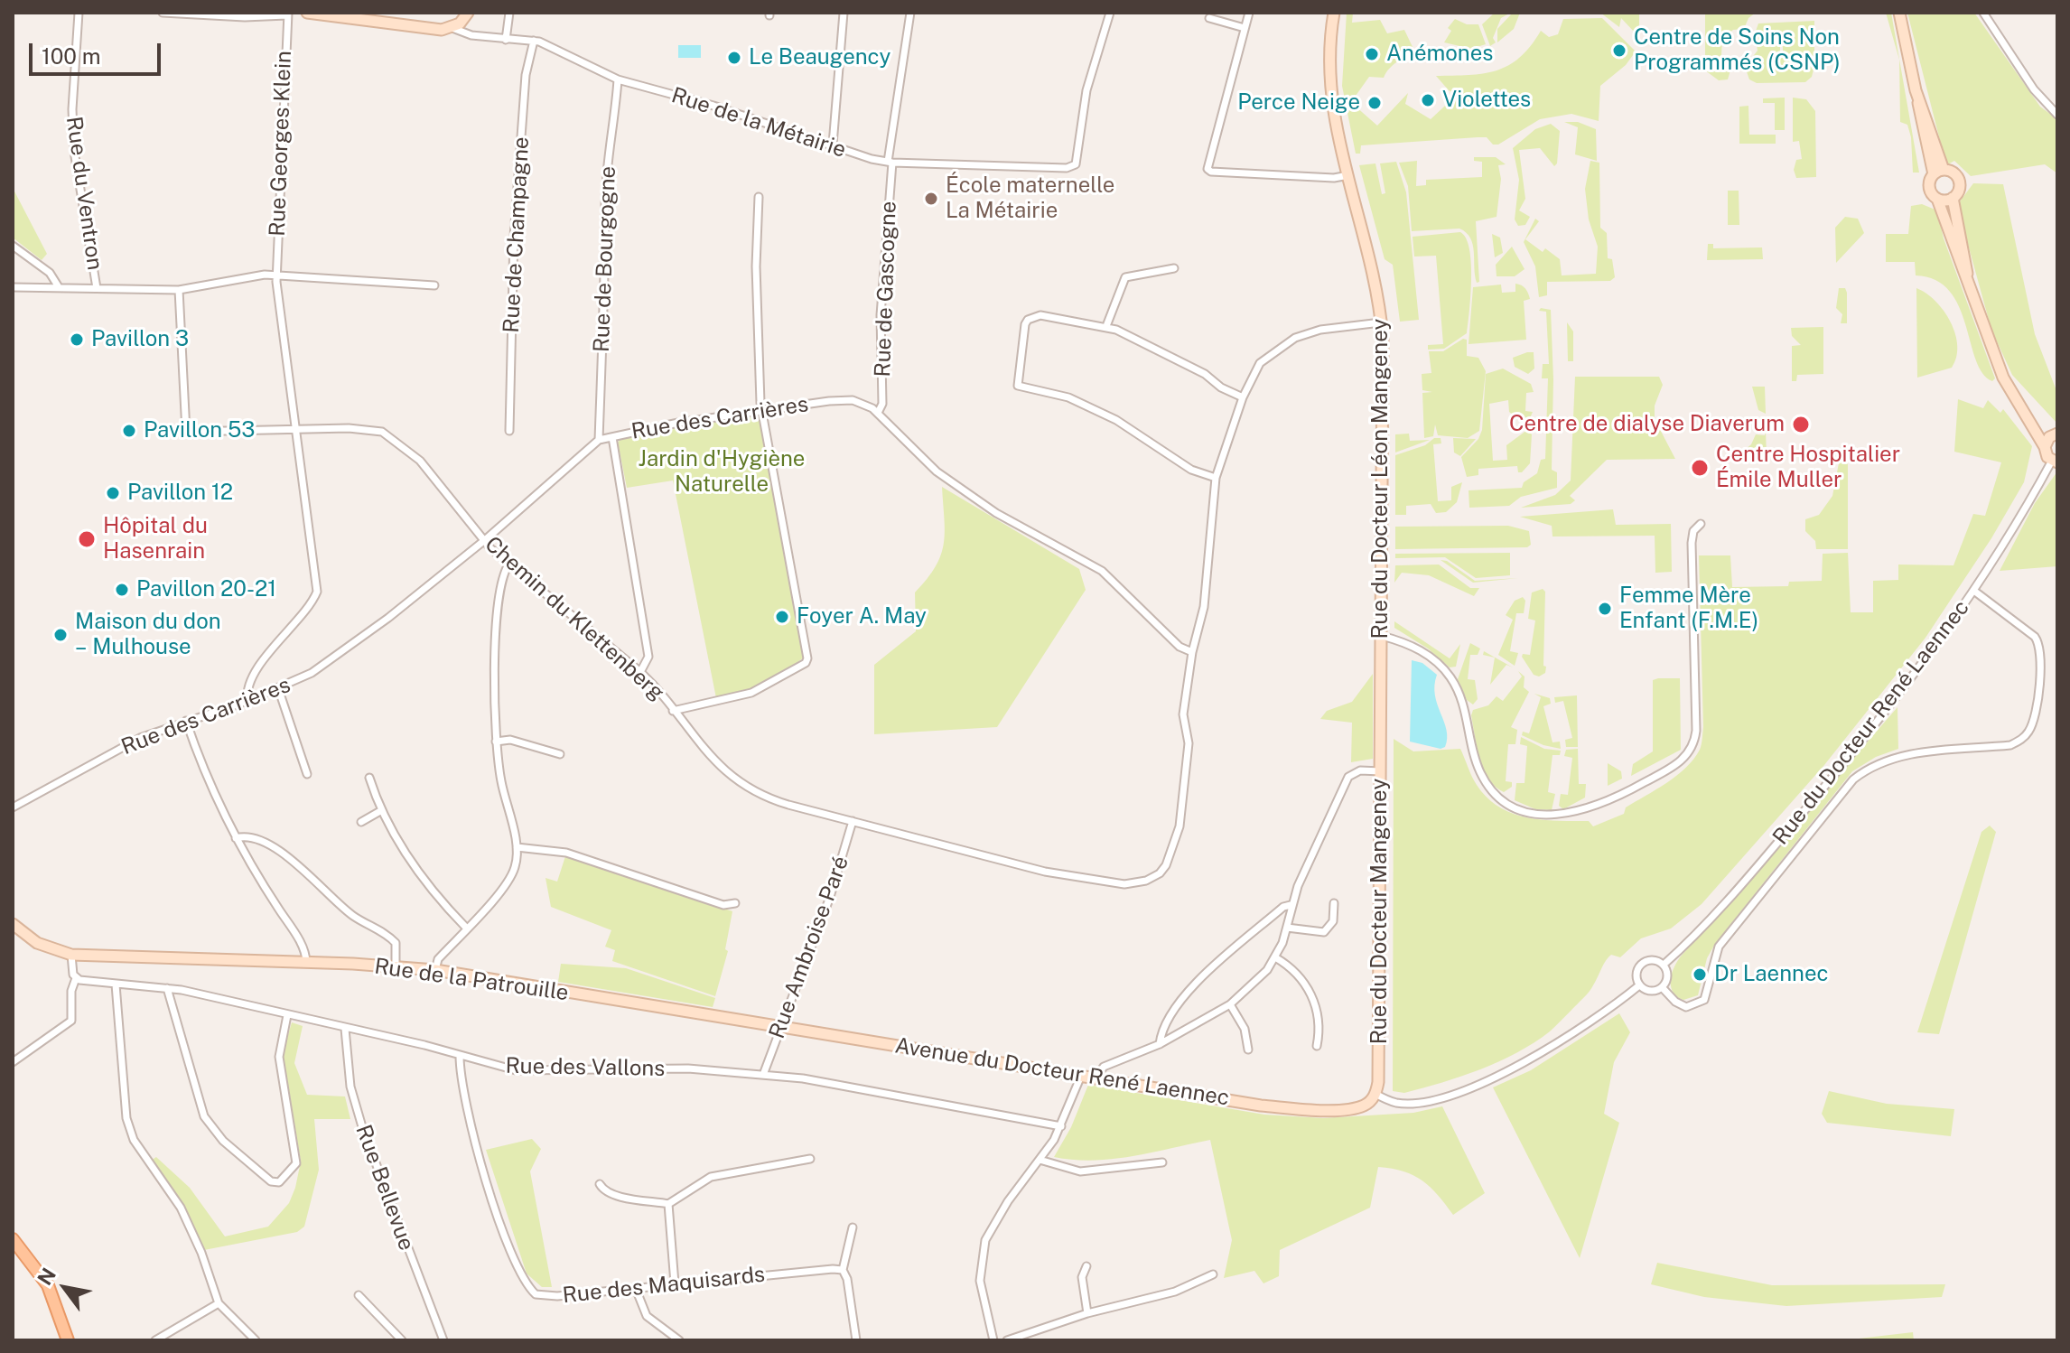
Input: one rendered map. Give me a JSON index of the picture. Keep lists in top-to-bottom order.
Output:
{
  "streets": {
    "street": [
      "Rue de la Métairie",
      "Rue Georges Klein",
      "Rue du Ventron",
      "Rue de Champagne",
      "Rue de Bourgogne",
      "Rue de Gascogne",
      "Rue des Carrières",
      "Rue du Docteur Léon Mangeney",
      "Chemin du Klettenberg",
      "Rue du Docteur René Laennec",
      "Rue du Docteur Mangeney",
      "Rue Ambroise Paré",
      "Rue de la Patrouille",
      "Rue des Vallons",
      "Avenue du Docteur René Laennec",
      "Rue Bellevue",
      "Rue des Maquisards"
    ]
  },
  "crossings": [
    ["Rue de la Métairie", "Rue de Champagne"],
    ["Rue de la Métairie", "Rue de Bourgogne"],
    ["Rue de la Métairie", "Rue de Gascogne"],
    ["Rue de Bourgogne", "Rue des Carrières"],
    ["Rue de Gascogne", "Rue des Carrières"],
    ["Rue des Carrières", "Chemin du Klettenberg"],
    ["Rue du Docteur Léon Mangeney", "Chemin du Klettenberg"],
    ["Rue du Docteur Léon Mangeney", "Rue du Docteur Mangeney"],
    ["Chemin du Klettenberg", "Rue Ambroise Paré"],
    ["Rue du Docteur Mangeney", "Avenue du Docteur René Laennec"],
    ["Rue Ambroise Paré", "Rue de la Patrouille"],
    ["Rue Ambroise Paré", "Rue des Vallons"],
    ["Rue Ambroise Paré", "Avenue du Docteur René Laennec"],
    ["Rue de la Patrouille", "Avenue du Docteur René Laennec"],
    ["Rue des Vallons", "Rue Bellevue"],
    ["Rue des Vallons", "Rue des Maquisards"]
  ],
  "parks": ["Jardin d'Hygiène Naturelle"],
  "places": [
    "Centre de Soins Non Programmés (CSNP)",
    "Anémones",
    "Le Beaugency",
    "Violettes",
    "Perce Neige",
    "École maternelle La Métairie",
    "Pavillon 3",
    "Centre de dialyse Diaverum",
    "Pavillon 53",
    "Centre Hospitalier Émile Muller",
    "Pavillon 12",
    "Hôpital du Hasenrain",
    "Pavillon 20-21",
    "Femme Mère Enfant (F.M.E)",
    "Foyer A. May",
    "Maison du don – Mulhouse",
    "Dr Laennec"
  ],
  "scale_bar": "100 m",
  "north": "top left"
}
